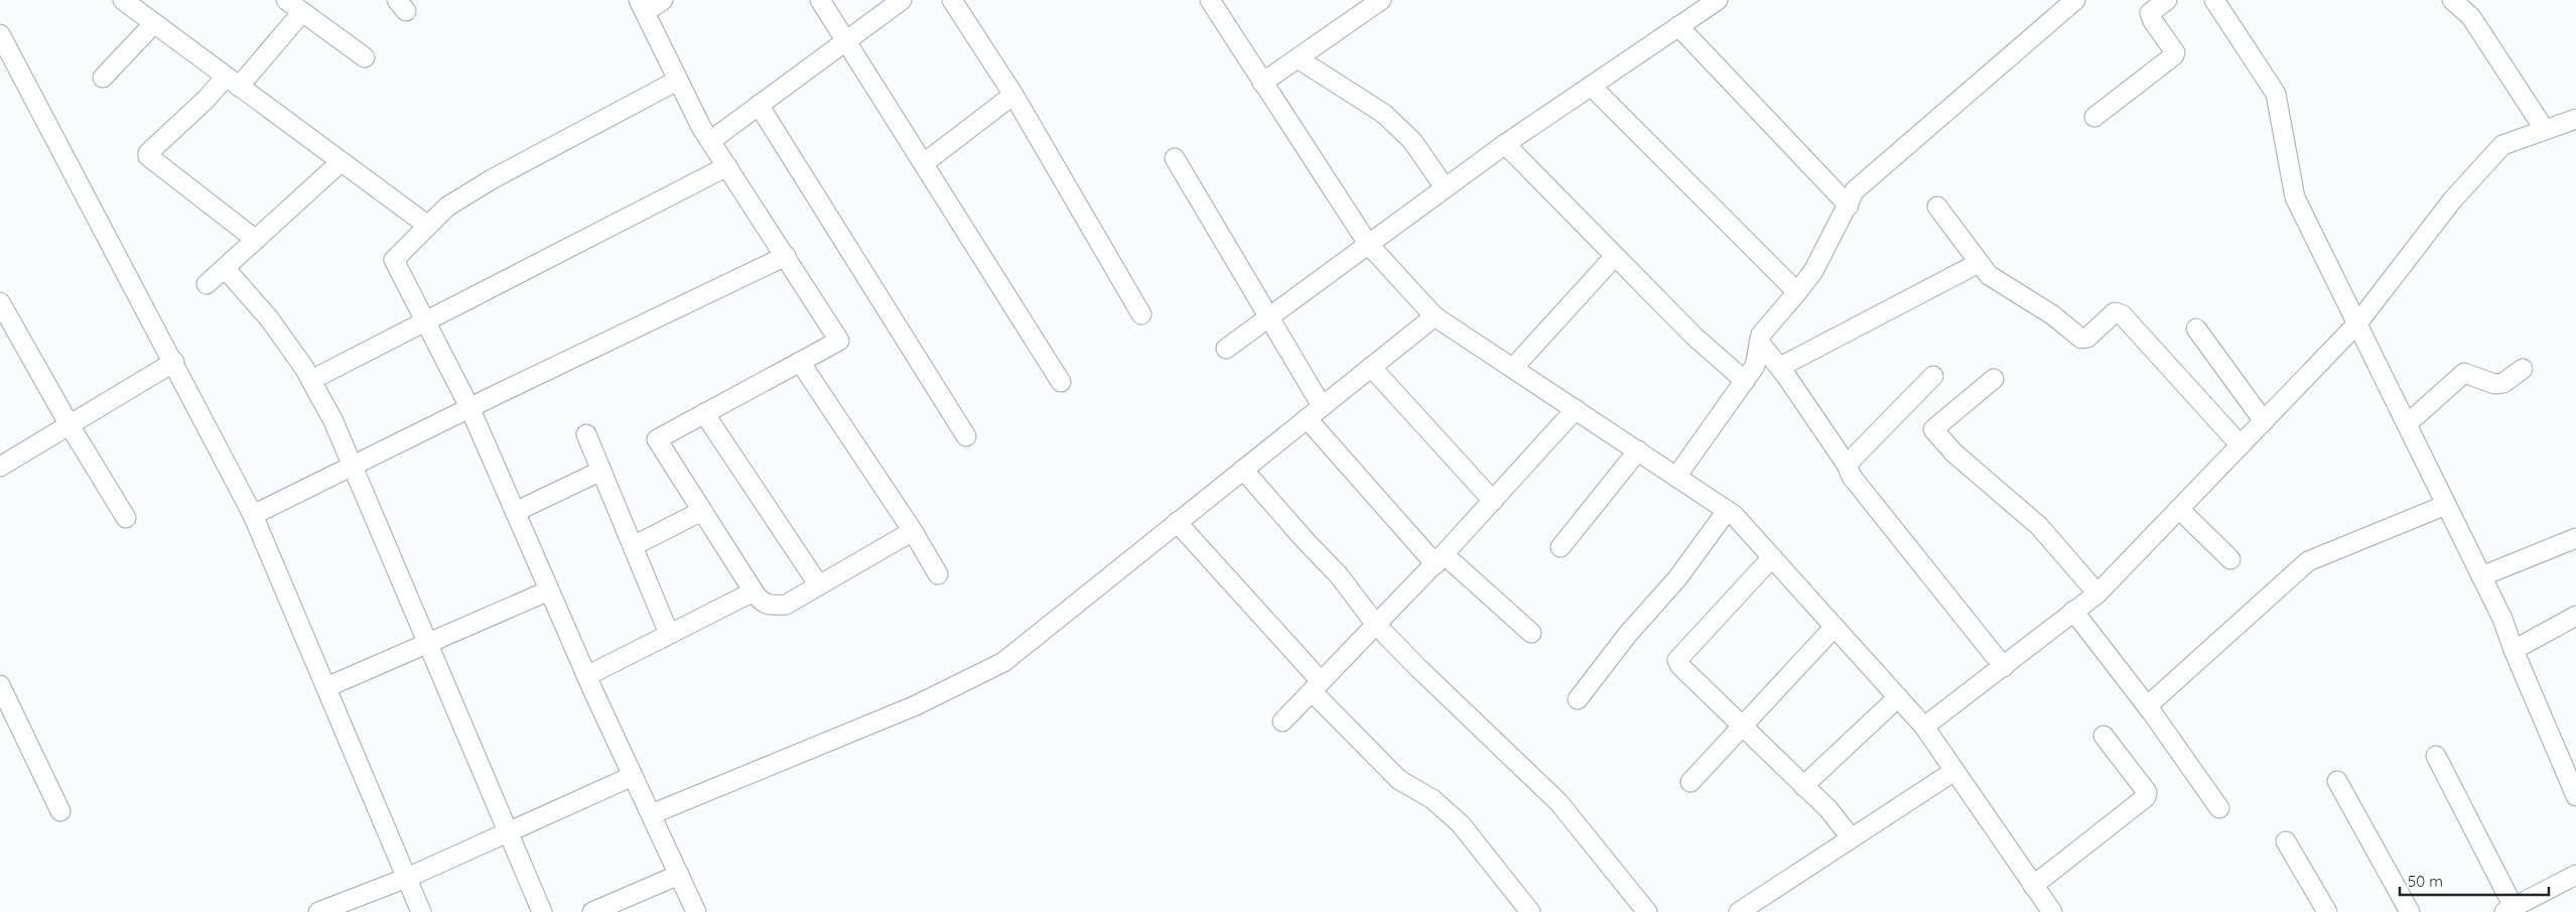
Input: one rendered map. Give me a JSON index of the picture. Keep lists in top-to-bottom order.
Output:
{
  "scale_bar": "50 m"
}
